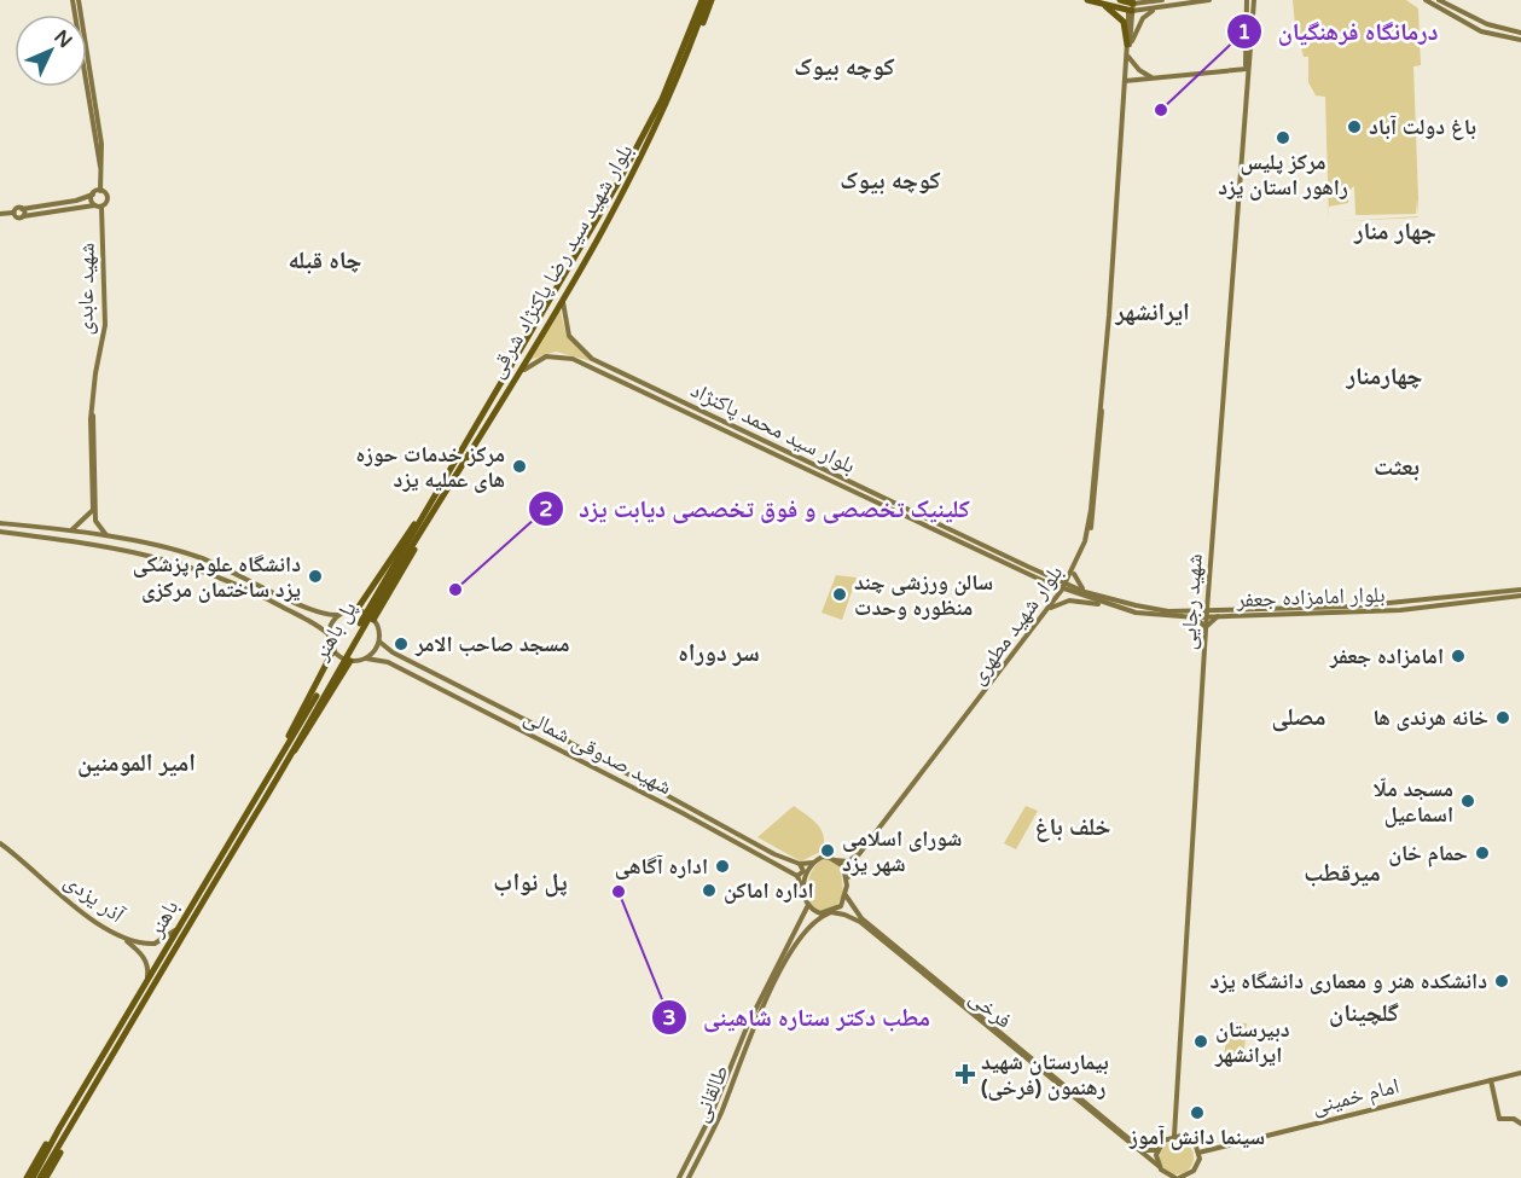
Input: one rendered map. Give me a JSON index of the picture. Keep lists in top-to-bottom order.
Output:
{
  "streets": {
    "main road": [
      "بلوار شهید سید رضا پاکنژاد شرقی",
      "شهید عابدی",
      "بلوار سید محمد پاکنژاد",
      "بلوار امامزاده جعفر",
      "شهید رجایی",
      "بلوار شهید مطهری",
      "پل باهنر",
      "شهید صدوقی شمالی",
      "آذر یزدی",
      "باهنر",
      "فرخی",
      "طالقانی",
      "امام خمینی"
    ]
  },
  "crossings": [
    ["بلوار شهید سید رضا پاکنژاد شرقی", "بلوار سید محمد پاکنژاد"],
    ["بلوار شهید سید رضا پاکنژاد شرقی", "پل باهنر"],
    ["بلوار سید محمد پاکنژاد", "بلوار امامزاده جعفر"],
    ["بلوار سید محمد پاکنژاد", "بلوار شهید مطهری"],
    ["بلوار امامزاده جعفر", "شهید رجایی"],
    ["بلوار امامزاده جعفر", "بلوار شهید مطهری"],
    ["شهید رجایی", "فرخی"],
    ["شهید رجایی", "امام خمینی"],
    ["بلوار شهید مطهری", "فرخی"],
    ["بلوار شهید مطهری", "طالقانی"],
    ["پل باهنر", "باهنر"],
    ["آذر یزدی", "باهنر"],
    ["فرخی", "طالقانی"],
    ["فرخی", "امام خمینی"]
  ],
  "districts": [
    "کوچه بیوک",
    "کوچه بیوک",
    "جهار منار",
    "چاه قبله",
    "ایرانشهر",
    "چهارمنار",
    "بعثت",
    "سر دوراه",
    "مصلی",
    "امیر المومنین",
    "خلف باغ",
    "میرقطب",
    "پل نواب",
    "گلچینان"
  ],
  "places": {
    "other": [
      "درمانگاه فرهنگیان",
      "باغ دولت آباد",
      "مرکز پلیس راهور استان یزد",
      "مرکز خدمات حوزه های عملیه یزد",
      "دانشگاه علوم پزشکی یزد ساختمان مرکزی",
      "کلینیک تخصصی و فوق تخصصی دیابت یزد",
      "سالن ورزشی چند منظوره وحدت",
      "مسجد صاحب الامر",
      "امامزاده جعفر",
      "خانه هرندی ها",
      "مسجد ملّا اسماعیل",
      "شورای اسلامی شهر یزد",
      "حمام خان",
      "اداره آگاهی",
      "اداره اماکن",
      "مطب دکتر ستاره شاهینی",
      "دانشکده هنر و معماری دانشگاه یزد",
      "دبیرستان ایرانشهر",
      "سینما دانش آموز"
    ],
    "health": ["بیمارستان شهید رهنمون (فرخی)"]
  },
  "north": "top right"
}
